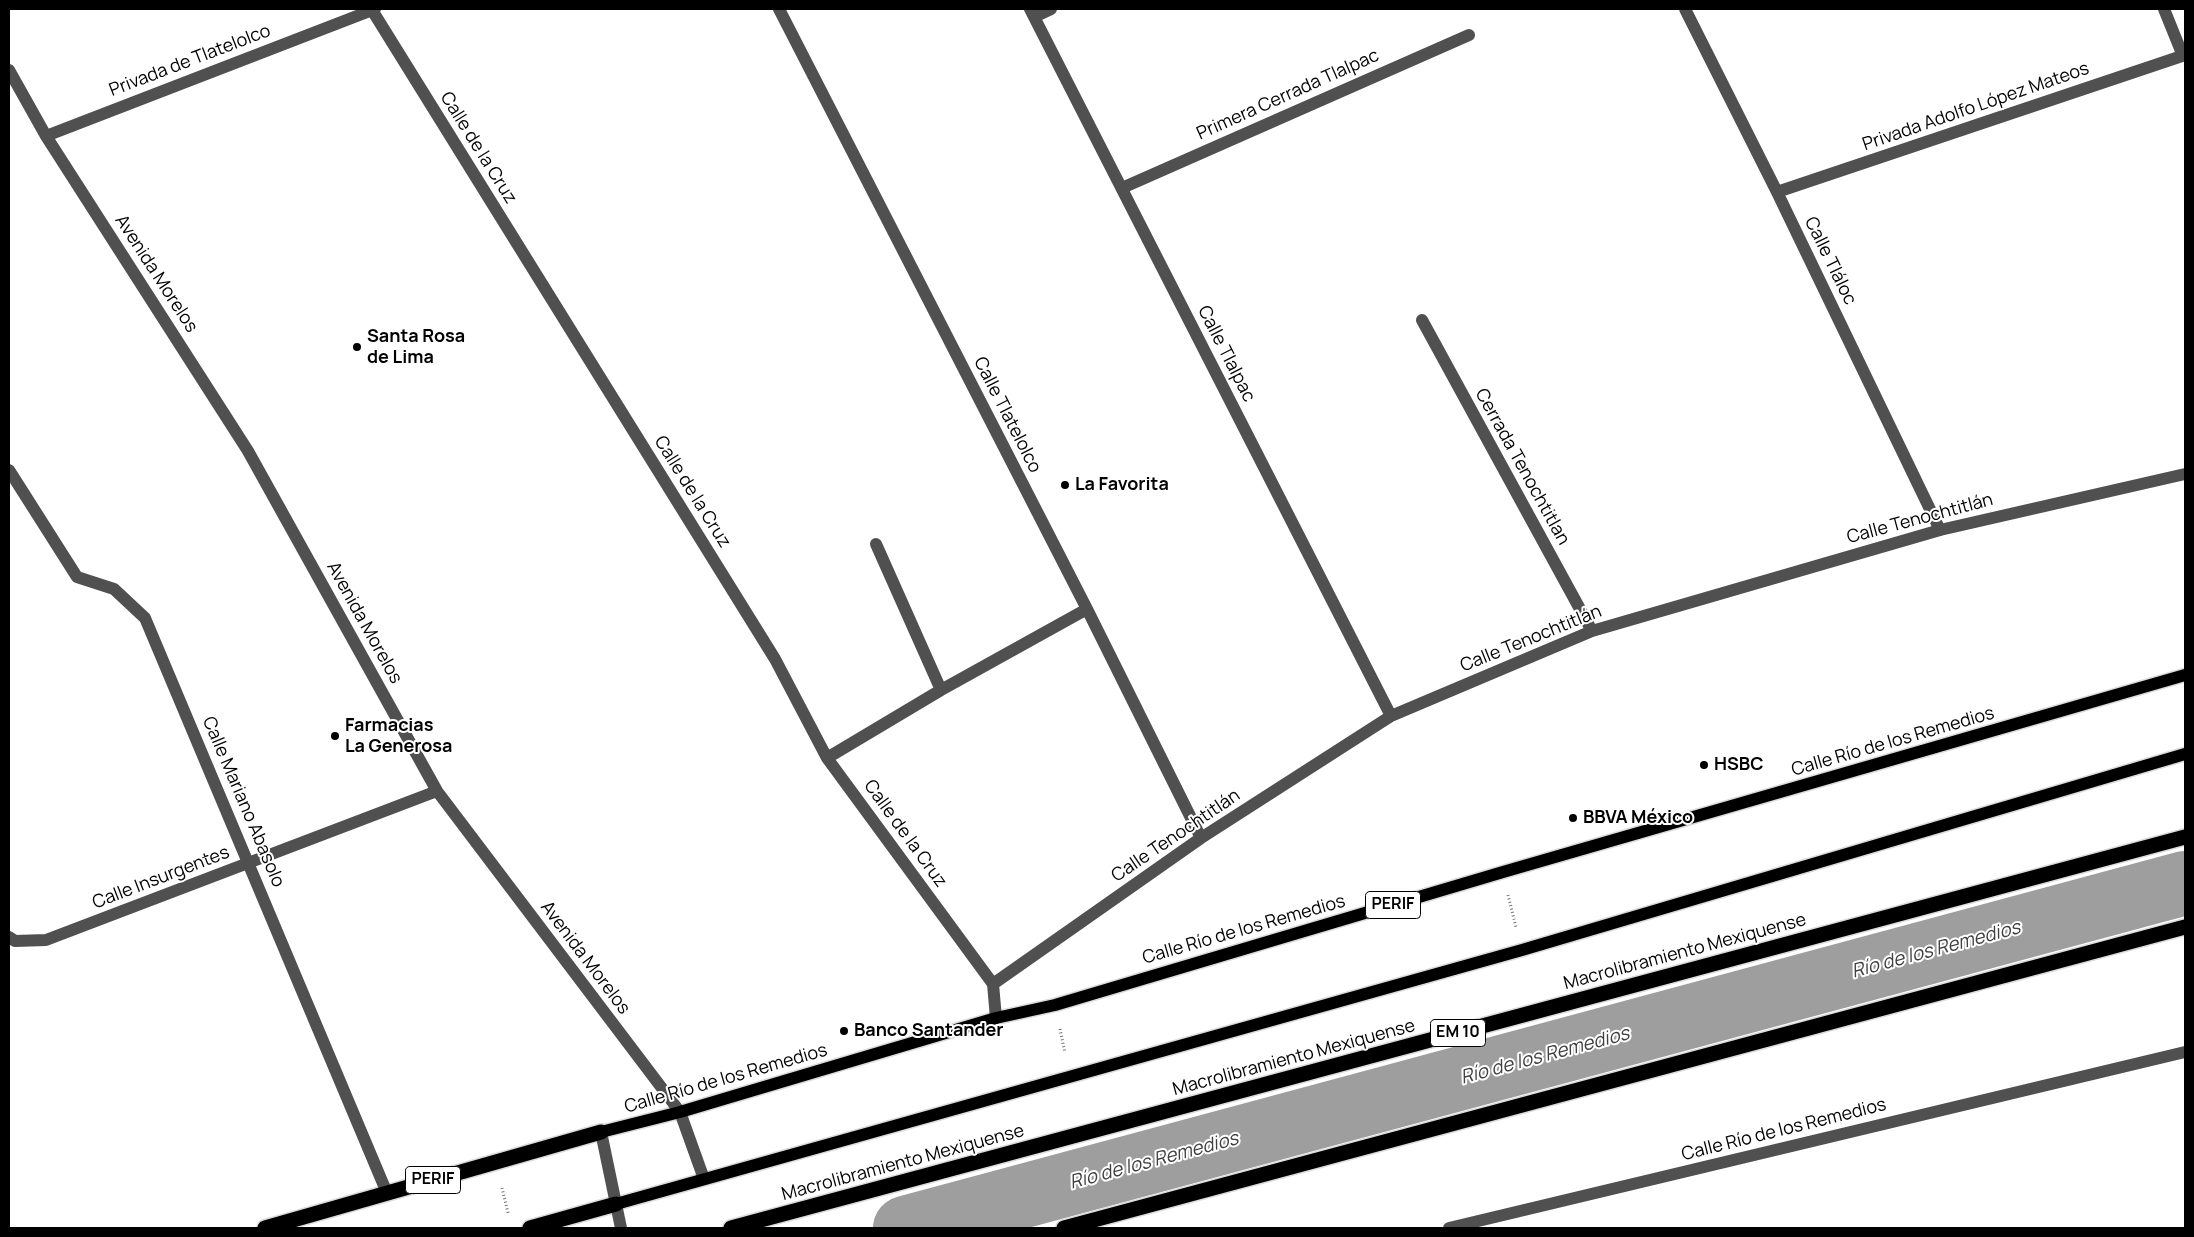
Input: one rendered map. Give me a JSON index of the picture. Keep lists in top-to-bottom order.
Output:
{
  "streets": {
    "highway": ["PERIF", "Macrolibramiento Mexiquense", "EM 10"],
    "main road": ["Calle Río de los Remedios"],
    "street": [
      "Privada de Tlatelolco",
      "Primera Cerrada Tlalpac",
      "Privada Adolfo López Mateos",
      "Calle de la Cruz",
      "Calle Tláloc",
      "Avenida Morelos",
      "Calle Tlalpac",
      "Calle Tlatelolco",
      "Cerrada Tenochtitlan",
      "Calle Tenochtitlán",
      "Calle Mariano Abasolo",
      "Calle Insurgentes"
    ]
  },
  "crossings": [
    ["Privada de Tlatelolco", "Calle de la Cruz"],
    ["Privada de Tlatelolco", "Avenida Morelos"],
    ["Primera Cerrada Tlalpac", "Calle Tlalpac"],
    ["Privada Adolfo López Mateos", "Calle Tláloc"],
    ["Calle de la Cruz", "Calle Tenochtitlán"],
    ["Calle Tláloc", "Calle Tenochtitlán"],
    ["Avenida Morelos", "Calle Río de los Remedios"],
    ["Avenida Morelos", "Calle Insurgentes"],
    ["Calle Tlalpac", "Calle Tenochtitlán"],
    ["Calle Tlatelolco", "Calle Tenochtitlán"],
    ["Cerrada Tenochtitlan", "Calle Tenochtitlán"],
    ["Calle Río de los Remedios", "PERIF"],
    ["Calle Mariano Abasolo", "Calle Insurgentes"],
    ["Calle Mariano Abasolo", "PERIF"]
  ],
  "water": ["Río de los Remedios"],
  "places": [
    "Santa Rosa de Lima",
    "La Favorita",
    "Farmacias La Generosa",
    "HSBC",
    "BBVA México",
    "Banco Santander"
  ]
}
